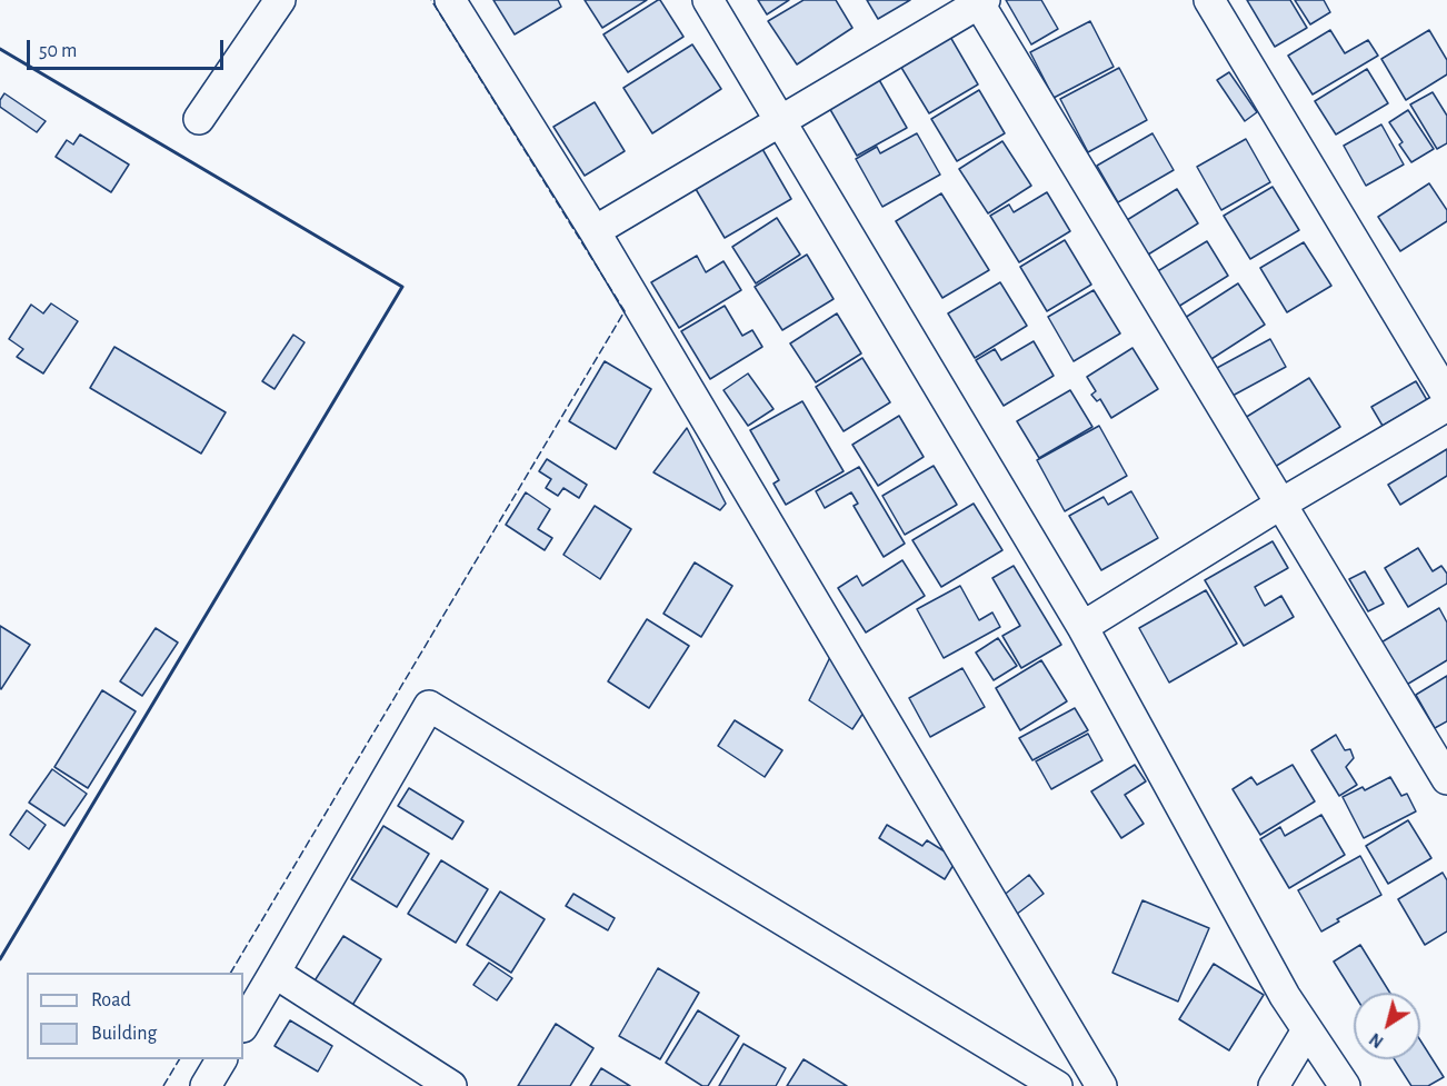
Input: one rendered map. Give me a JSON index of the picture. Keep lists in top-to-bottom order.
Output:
{
  "legend": ["Road", "Building"],
  "scale_bar": "50 m",
  "north": "bottom left"
}
